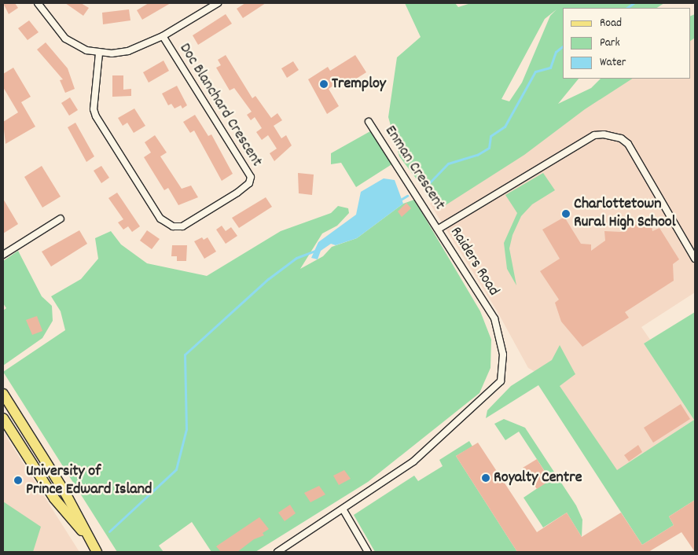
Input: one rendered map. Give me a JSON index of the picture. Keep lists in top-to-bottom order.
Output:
{
  "streets": {
    "street": ["Doc Blanchard Crescent", "Enman Crescent", "Raiders Road"]
  },
  "crossings": [
    ["Enman Crescent", "Raiders Road"]
  ],
  "places": [
    "Tremploy",
    "Charlottetown Rural High School",
    "Royalty Centre",
    "University of Prince Edward Island"
  ],
  "legend": ["Road", "Park", "Water"]
}
